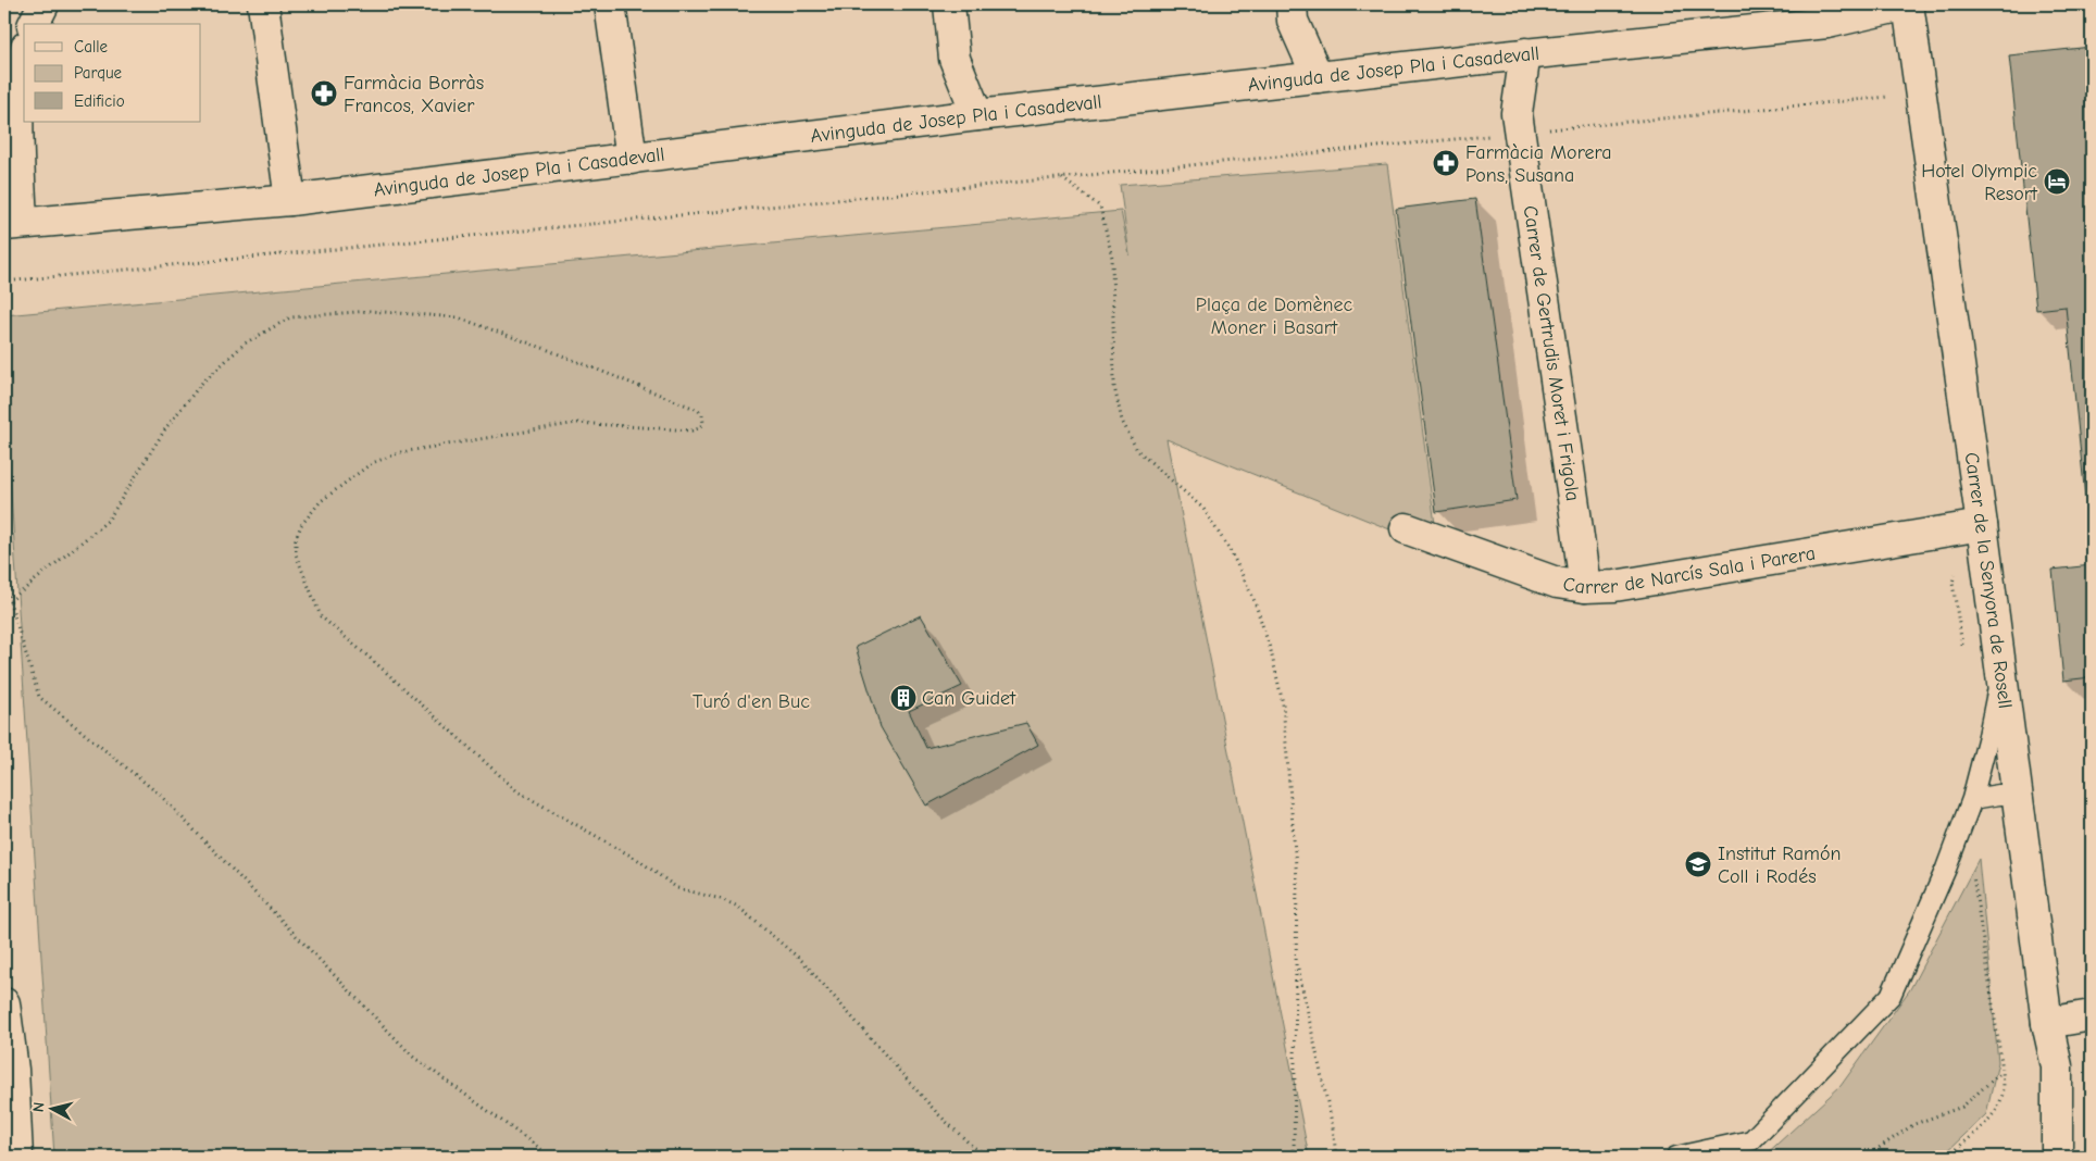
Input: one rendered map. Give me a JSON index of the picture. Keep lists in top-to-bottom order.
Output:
{
  "streets": {
    "street": [
      "Avinguda de Josep Pla i Casadevall",
      "Carrer de Gertrudis Moret i Frigola",
      "Carrer de Narcís Sala i Parera",
      "Carrer de la Senyora de Rosell"
    ]
  },
  "crossings": [
    ["Avinguda de Josep Pla i Casadevall", "Carrer de Gertrudis Moret i Frigola"],
    ["Avinguda de Josep Pla i Casadevall", "Carrer de la Senyora de Rosell"],
    ["Carrer de Gertrudis Moret i Frigola", "Carrer de Narcís Sala i Parera"],
    ["Carrer de Narcís Sala i Parera", "Carrer de la Senyora de Rosell"]
  ],
  "parks": ["Plaça de Domènec Moner i Basart", "Turó d'en Buc"],
  "places": {
    "pharmacy": ["Farmàcia Borràs Francos, Xavier", "Farmàcia Morera Pons, Susana"],
    "hotel": ["Hotel Olympic Resort"],
    "building": ["Can Guidet"],
    "school or university": ["Institut Ramón Coll i Rodés"]
  },
  "legend": ["Calle", "Parque", "Edificio"],
  "north": "left"
}
